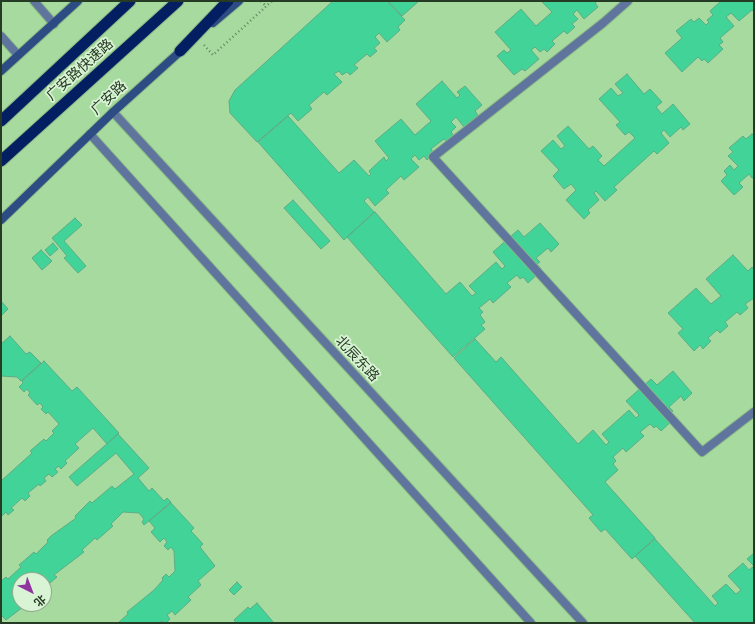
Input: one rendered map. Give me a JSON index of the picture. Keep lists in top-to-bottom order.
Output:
{
  "streets": {
    "highway": ["广安路快速路"],
    "main road": ["广安路"],
    "street": ["北辰东路"]
  },
  "crossings": [
    ["广安路", "北辰东路"]
  ],
  "north": "bottom right"
}
